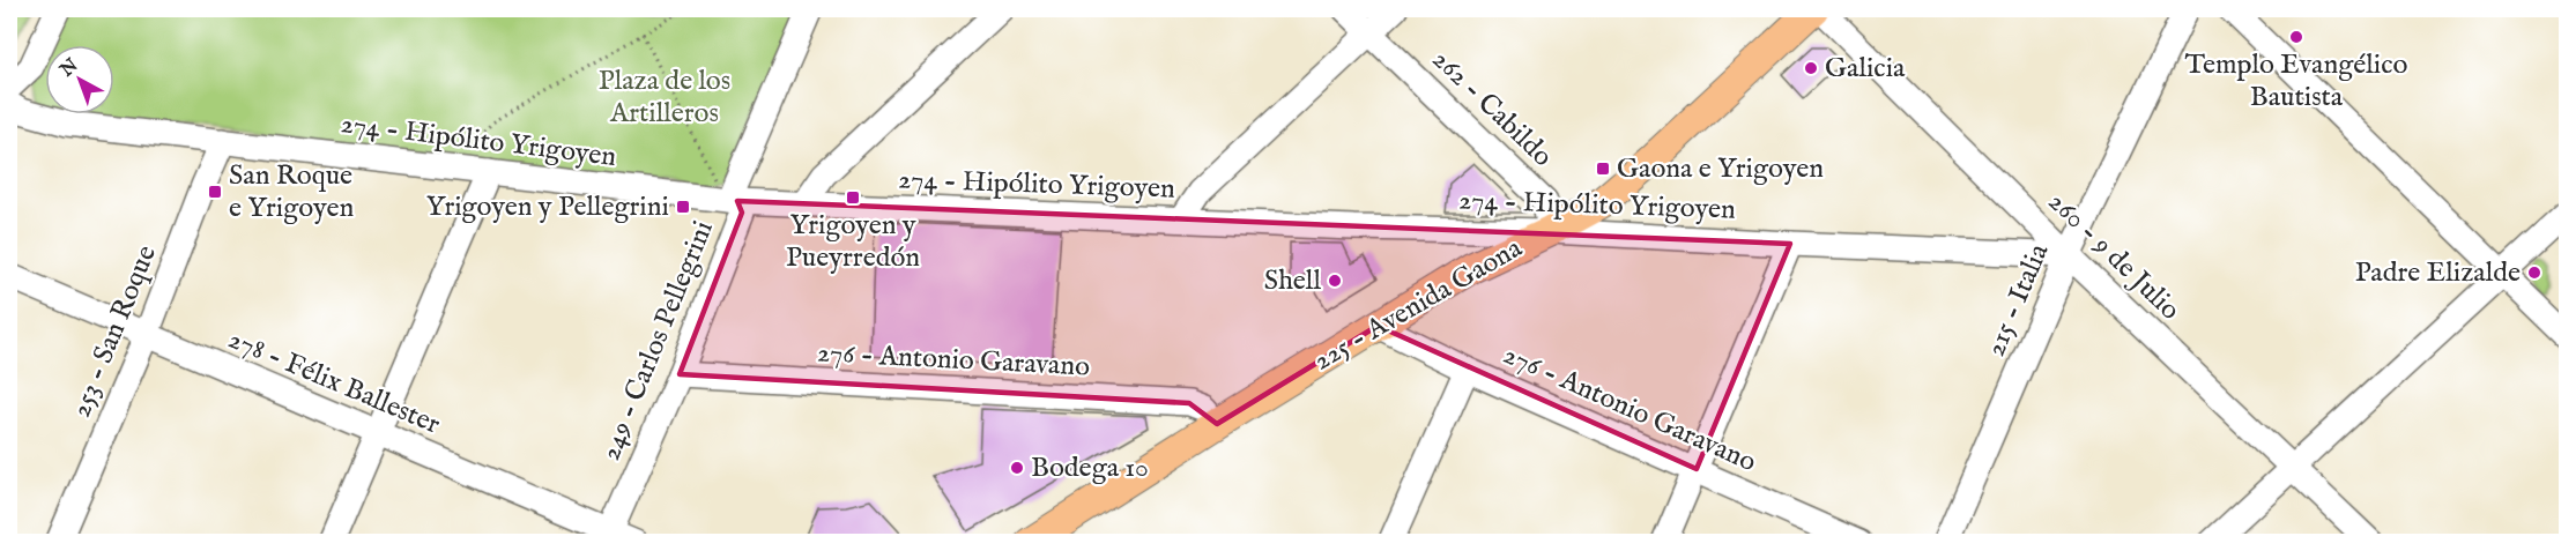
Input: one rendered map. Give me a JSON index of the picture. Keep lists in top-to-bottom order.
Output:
{
  "streets": {
    "main road": ["225 - Avenida Gaona"],
    "street": [
      "262 - Cabildo",
      "274 - Hipólito Yrigoyen",
      "260 - 9 de Julio",
      "215 - Italia",
      "253 - San Roque",
      "249 - Carlos Pellegrini",
      "276 - Antonio Garavano",
      "278 - Félix Ballester"
    ]
  },
  "crossings": [
    ["262 - Cabildo", "274 - Hipólito Yrigoyen"],
    ["262 - Cabildo", "225 - Avenida Gaona"],
    ["274 - Hipólito Yrigoyen", "260 - 9 de Julio"],
    ["274 - Hipólito Yrigoyen", "215 - Italia"],
    ["274 - Hipólito Yrigoyen", "225 - Avenida Gaona"],
    ["274 - Hipólito Yrigoyen", "253 - San Roque"],
    ["274 - Hipólito Yrigoyen", "249 - Carlos Pellegrini"],
    ["260 - 9 de Julio", "215 - Italia"],
    ["225 - Avenida Gaona", "276 - Antonio Garavano"],
    ["253 - San Roque", "278 - Félix Ballester"],
    ["249 - Carlos Pellegrini", "276 - Antonio Garavano"],
    ["249 - Carlos Pellegrini", "278 - Félix Ballester"]
  ],
  "parks": ["Plaza de los Artilleros"],
  "places": {
    "other": [
      "Templo Evangélico Bautista",
      "Galicia",
      "Padre Elizalde",
      "Shell",
      "Bodega 10"
    ],
    "transit": [
      "Gaona e Yrigoyen",
      "San Roque e Yrigoyen",
      "Yrigoyen y Pueyrredón",
      "Yrigoyen y Pellegrini"
    ]
  },
  "north": "top left"
}
